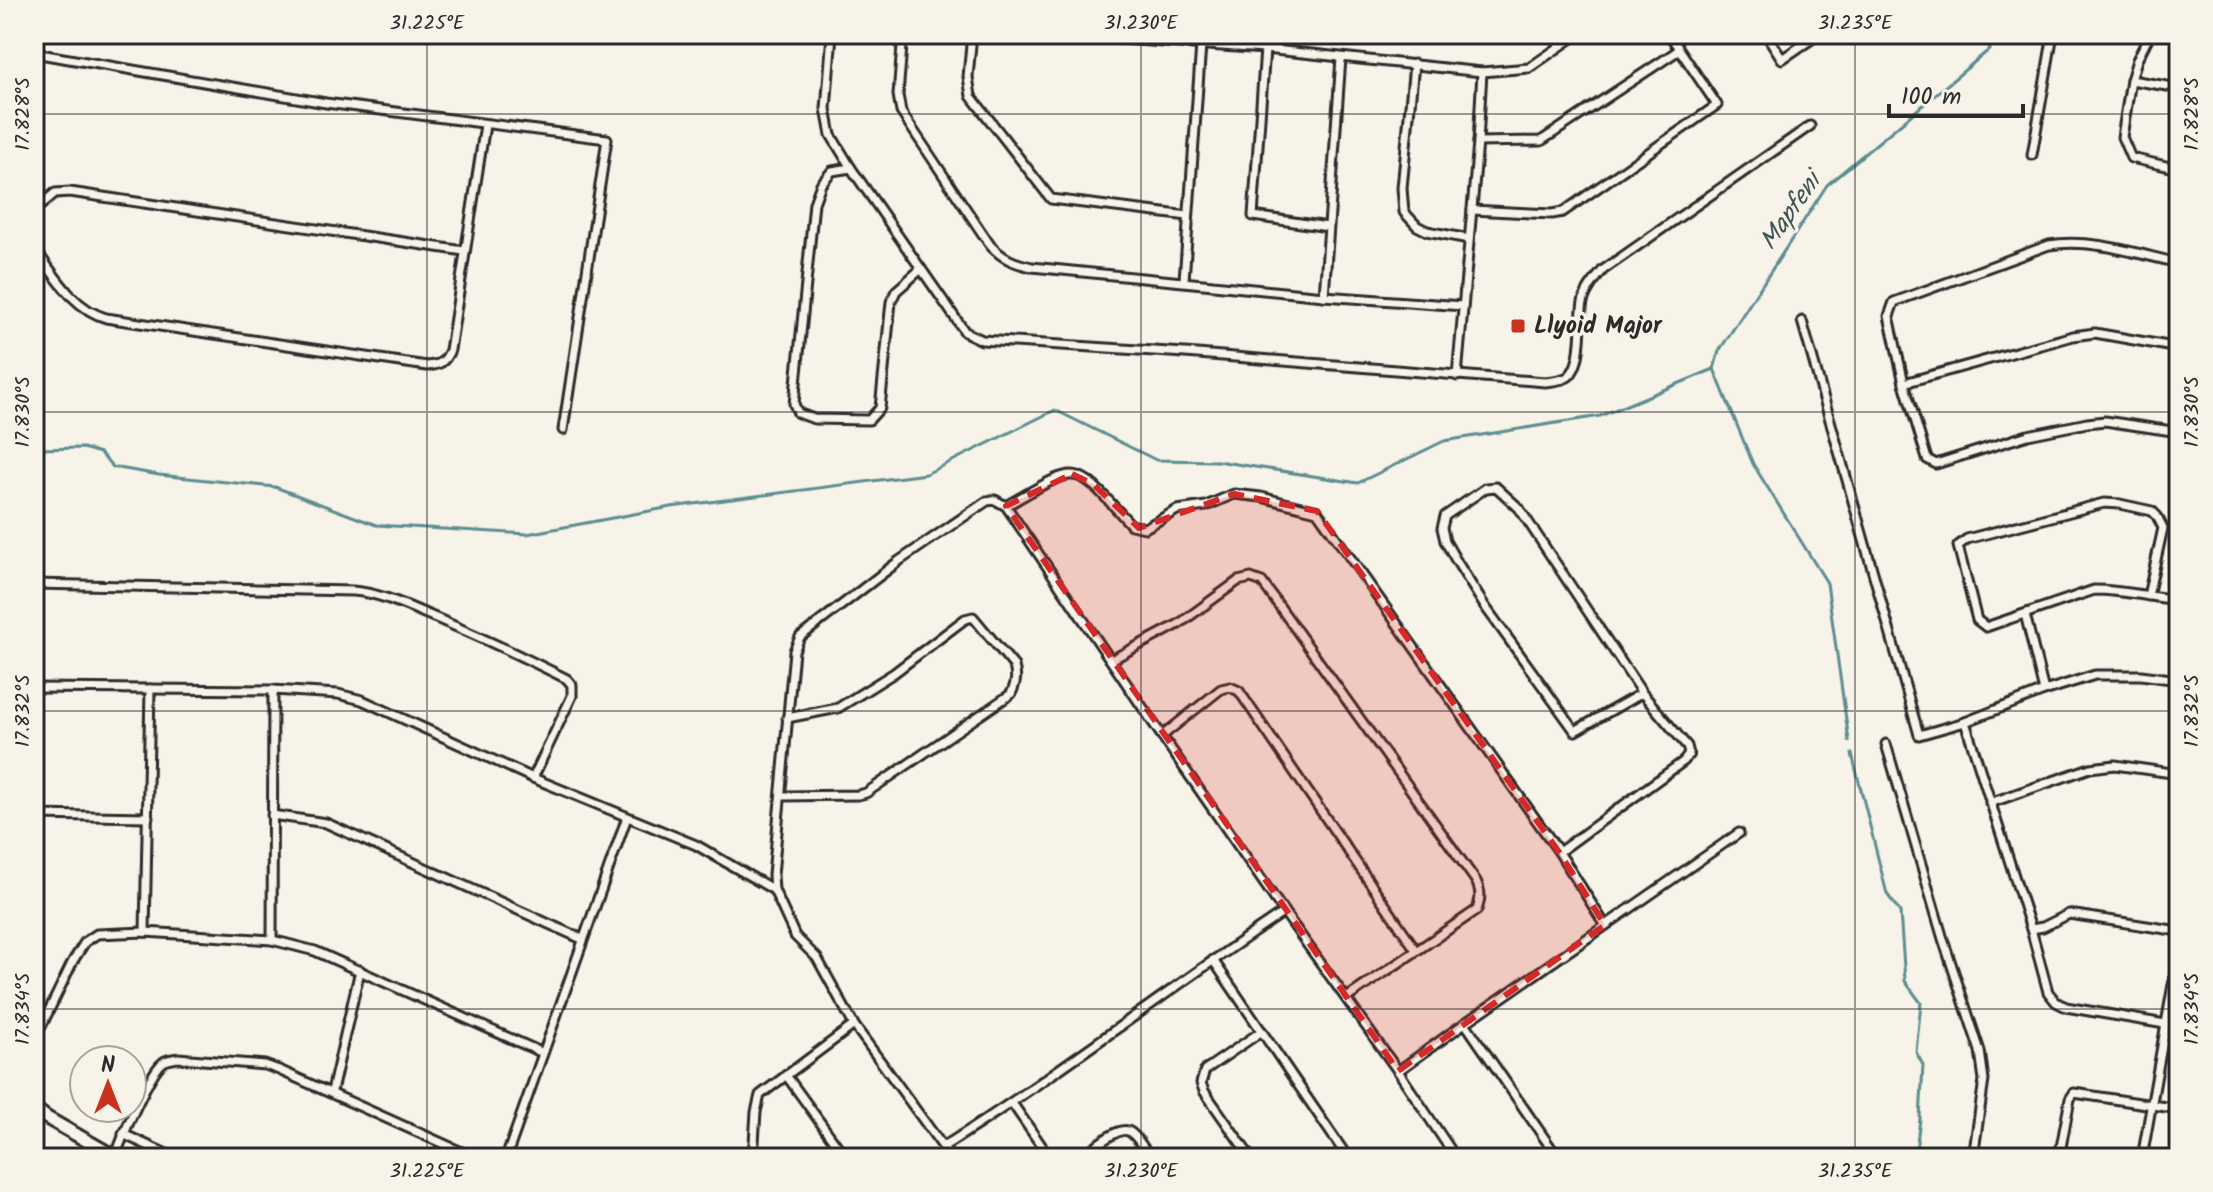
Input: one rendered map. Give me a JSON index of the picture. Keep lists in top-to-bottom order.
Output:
{
  "water": ["Mapfeni"],
  "places": {
    "transit": ["Llyoid Major"]
  },
  "scale_bar": "100 m",
  "north": "top",
  "coordinates": [
    "31.225°E",
    "31.230°E",
    "31.235°E",
    "17.828°S",
    "17.830°S",
    "17.832°S",
    "17.834°S"
  ]
}
